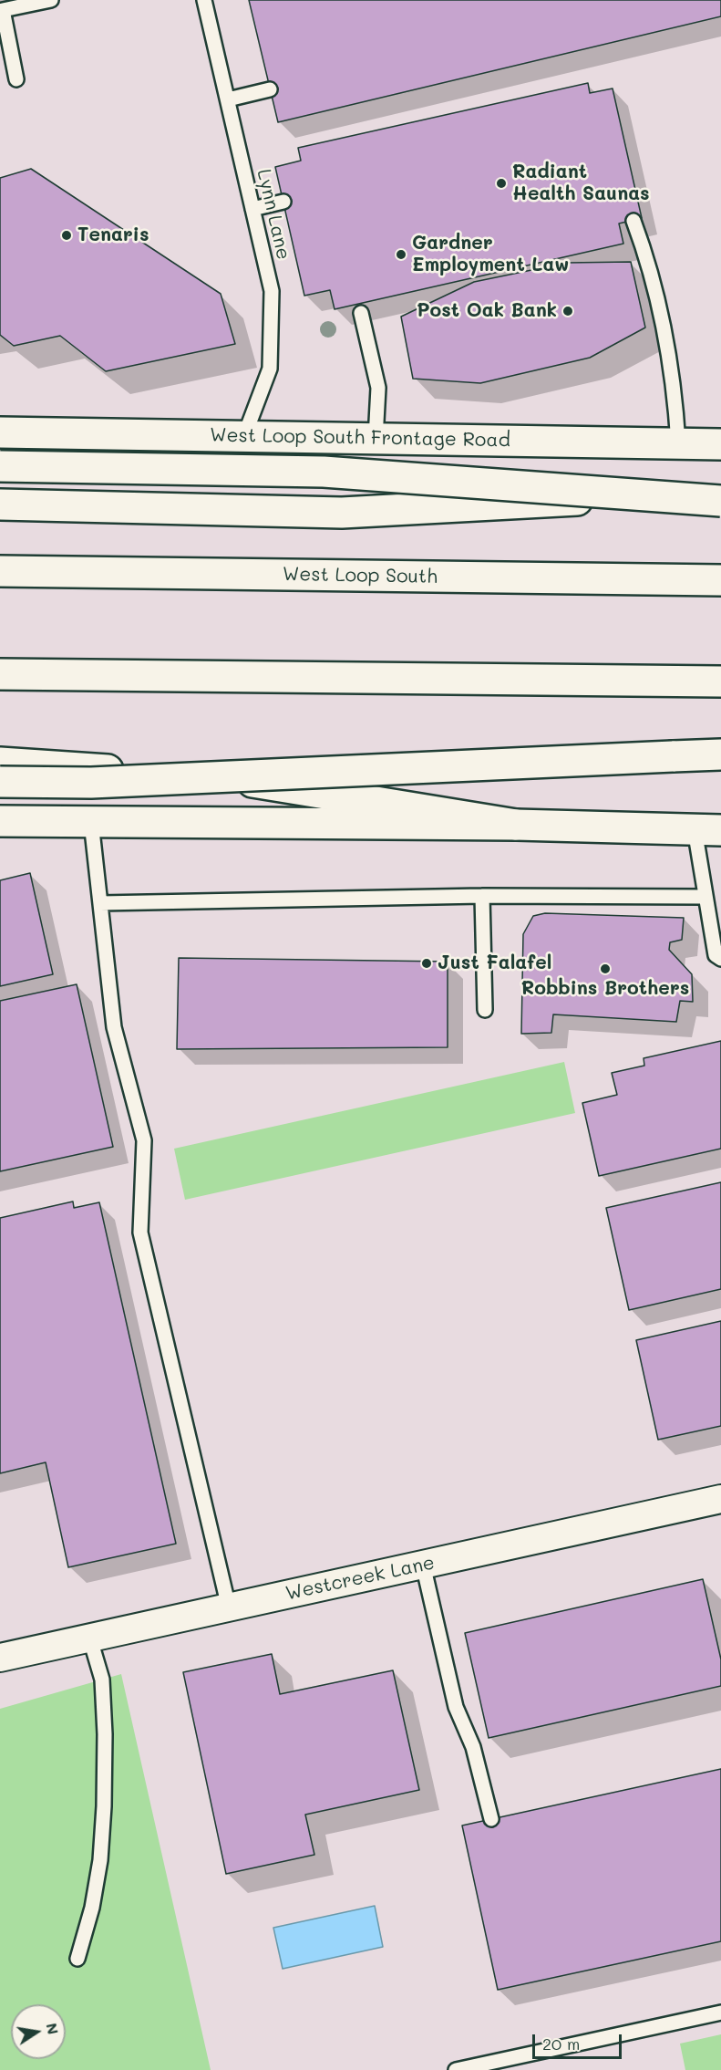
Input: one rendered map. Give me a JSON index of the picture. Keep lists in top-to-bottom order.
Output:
{
  "streets": {
    "main road": ["West Loop South Frontage Road", "West Loop South"],
    "street": ["Westcreek Lane"],
    "lane": ["Lynn Lane"]
  },
  "crossings": [
    ["Lynn Lane", "West Loop South Frontage Road"]
  ],
  "places": [
    "Radiant Health Saunas",
    "Tenaris",
    "Gardner Employment Law",
    "Post Oak Bank",
    "Just Falafel",
    "Robbins Brothers"
  ],
  "scale_bar": "20 m",
  "north": "right"
}
